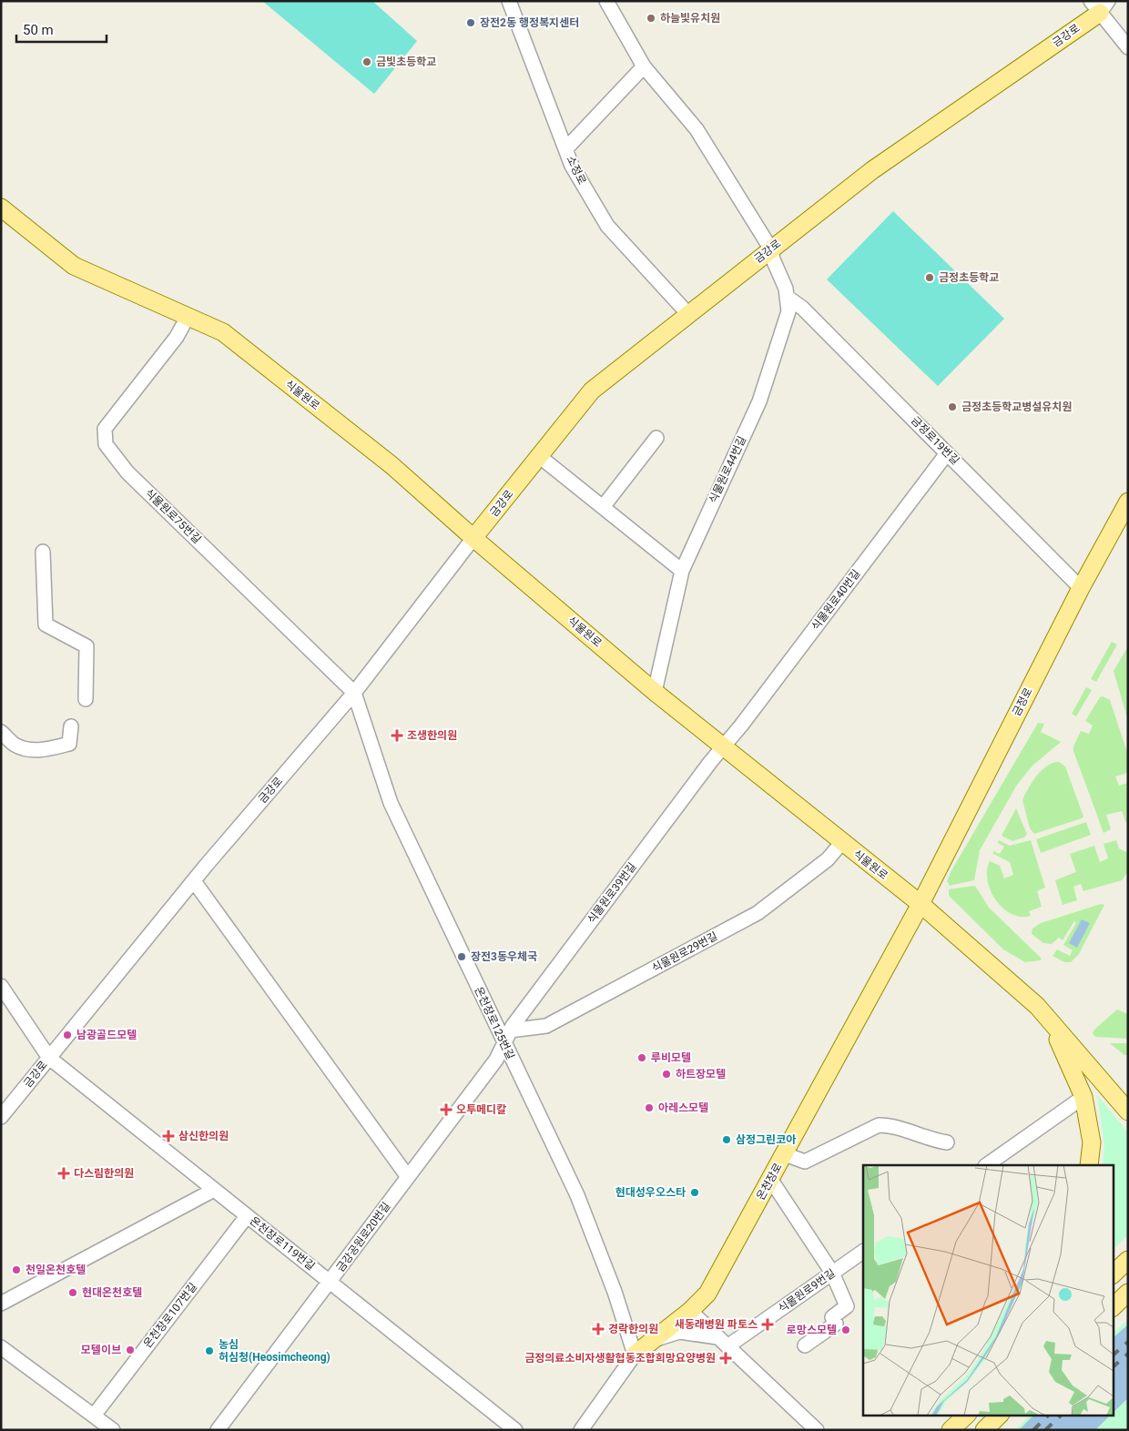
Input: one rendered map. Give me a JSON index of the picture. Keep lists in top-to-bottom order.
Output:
{
  "streets": {
    "main road": [
      "금강로",
      "식물원로",
      "금정로",
      "온천장로"
    ],
    "street": [
      "소정로",
      "금정로19번길",
      "식물원로44번길",
      "식물원로75번길",
      "식물원로40번길",
      "식물원로39번길",
      "식물원로29번길",
      "온천장로125번길",
      "금강공원로20번길",
      "온천장로119번길",
      "식물원로9번길",
      "온천장로107번길"
    ]
  },
  "crossings": [
    ["금강로", "소정로"],
    ["금강로", "식물원로"],
    ["금강로", "식물원로44번길"],
    ["금강로", "식물원로75번길"],
    ["금강로", "온천장로125번길"],
    ["금강로", "온천장로119번길"],
    ["식물원로", "식물원로44번길"],
    ["식물원로", "식물원로75번길"],
    ["식물원로", "식물원로40번길"],
    ["식물원로", "금정로"],
    ["식물원로", "식물원로39번길"],
    ["식물원로", "식물원로29번길"],
    ["식물원로", "온천장로"],
    ["금정로19번길", "식물원로44번길"],
    ["금정로19번길", "식물원로40번길"],
    ["금정로19번길", "금정로"],
    ["식물원로75번길", "온천장로125번길"],
    ["식물원로40번길", "식물원로39번길"],
    ["금정로", "온천장로"],
    ["식물원로39번길", "식물원로29번길"],
    ["식물원로39번길", "온천장로125번길"],
    ["식물원로39번길", "금강공원로20번길"],
    ["식물원로29번길", "온천장로125번길"],
    ["식물원로29번길", "금강공원로20번길"],
    ["온천장로125번길", "온천장로"],
    ["온천장로125번길", "금강공원로20번길"],
    ["금강공원로20번길", "온천장로119번길"],
    ["온천장로119번길", "온천장로107번길"]
  ],
  "places": {
    "other": [
      "하늘빛유치원",
      "장전2동 행정복지센터",
      "금빛초등학교",
      "금정초등학교",
      "금정초등학교병설유치원",
      "장전3동우체국",
      "남광골드모텔",
      "루비모텔",
      "하트장모텔",
      "아레스모텔",
      "삼정그린코아",
      "현대성우오스타",
      "천일온천호텔",
      "현대온천호텔",
      "로망스모텔",
      "모텔이브",
      "농심 허심청(Heosimcheong)"
    ],
    "health": [
      "조생한의원",
      "오투메디칼",
      "삼신한의원",
      "다스림한의원",
      "새동래병원 파토스",
      "경락한의원",
      "금정의료소비자생활협동조합희망요양병원"
    ]
  },
  "scale_bar": "50 m"
}
